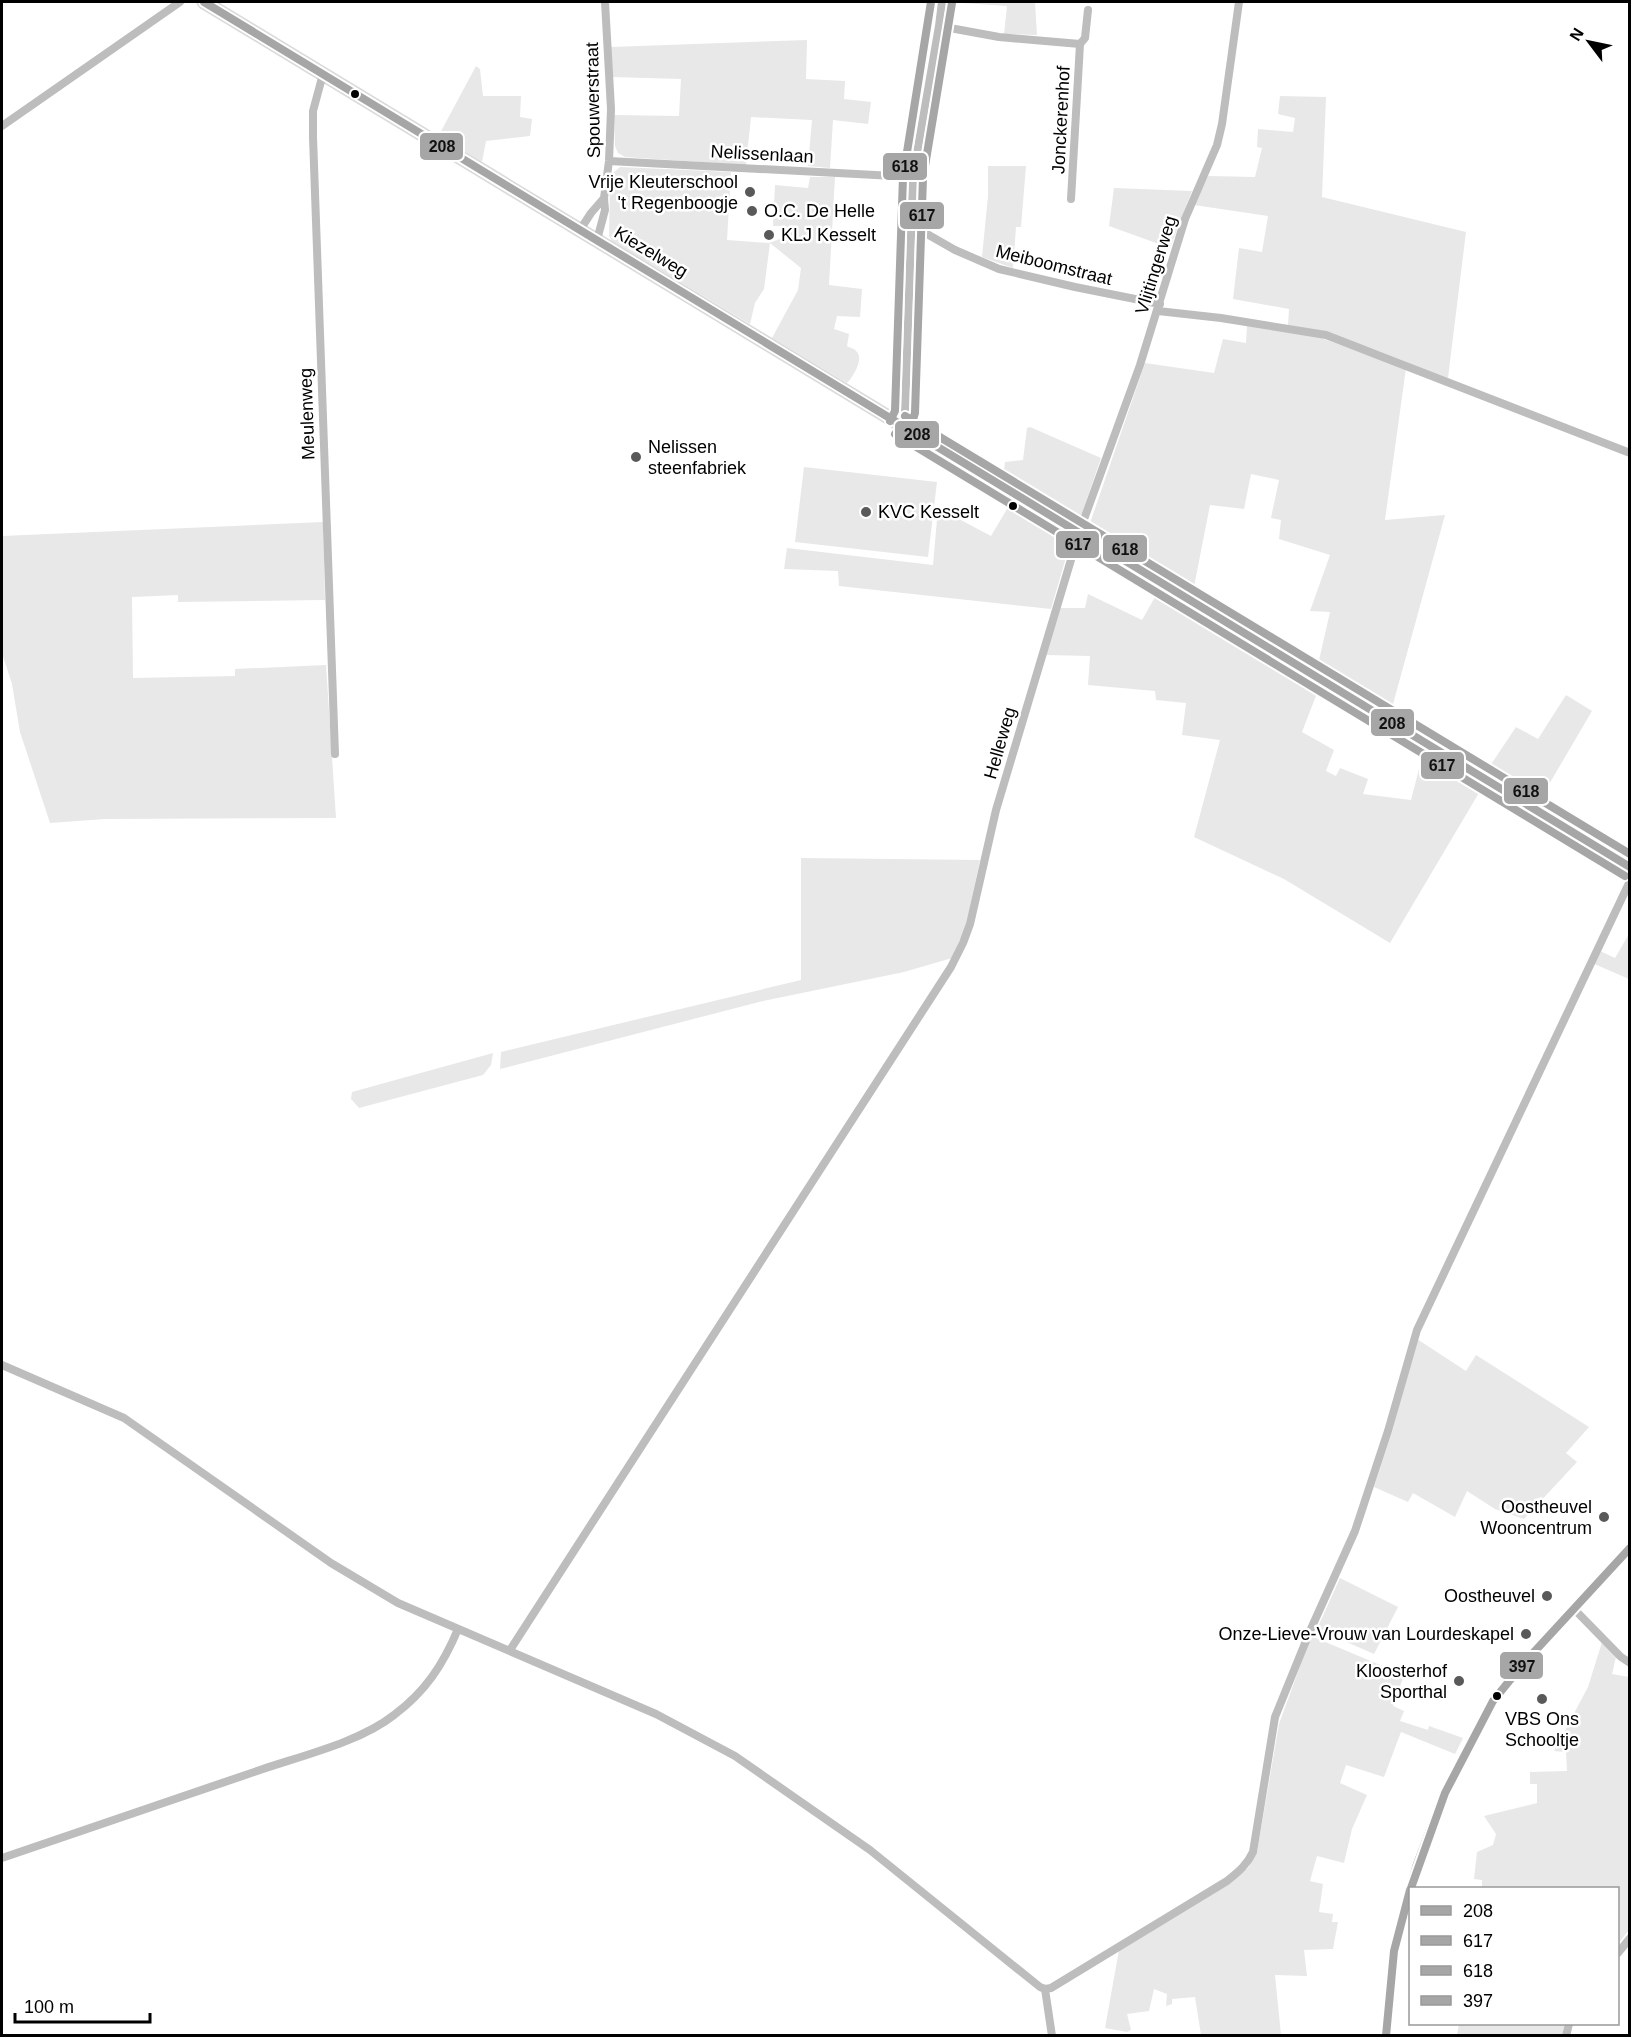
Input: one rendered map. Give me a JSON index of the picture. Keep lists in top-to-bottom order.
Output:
{
  "streets": {
    "main road": ["Kiezelweg"],
    "street": [
      "Spouwerstraat",
      "Jonckerenhof",
      "Nelissenlaan",
      "Meiboomstraat",
      "Vlijtingerweg",
      "Meulenweg",
      "Helleweg"
    ]
  },
  "crossings": [
    ["Spouwerstraat", "Nelissenlaan"],
    ["Spouwerstraat", "Kiezelweg"],
    ["Kiezelweg", "Vlijtingerweg"],
    ["Kiezelweg", "Meulenweg"],
    ["Kiezelweg", "Helleweg"],
    ["Meiboomstraat", "Vlijtingerweg"],
    ["Vlijtingerweg", "Helleweg"]
  ],
  "places": [
    "Vrije Kleuterschool 't Regenboogje",
    "O.C. De Helle",
    "KLJ Kesselt",
    "Nelissen steenfabriek",
    "KVC Kesselt",
    "Oostheuvel Wooncentrum",
    "Oostheuvel",
    "Onze-Lieve-Vrouw van Lourdeskapel",
    "Kloosterhof Sporthal",
    "VBS Ons Schooltje"
  ],
  "lines": [
    "transit line 208",
    "transit line 618",
    "transit line 617",
    "transit line 397"
  ],
  "legend": [
    "208",
    "617",
    "618",
    "397"
  ],
  "scale_bar": "100 m",
  "north": "top left"
}
